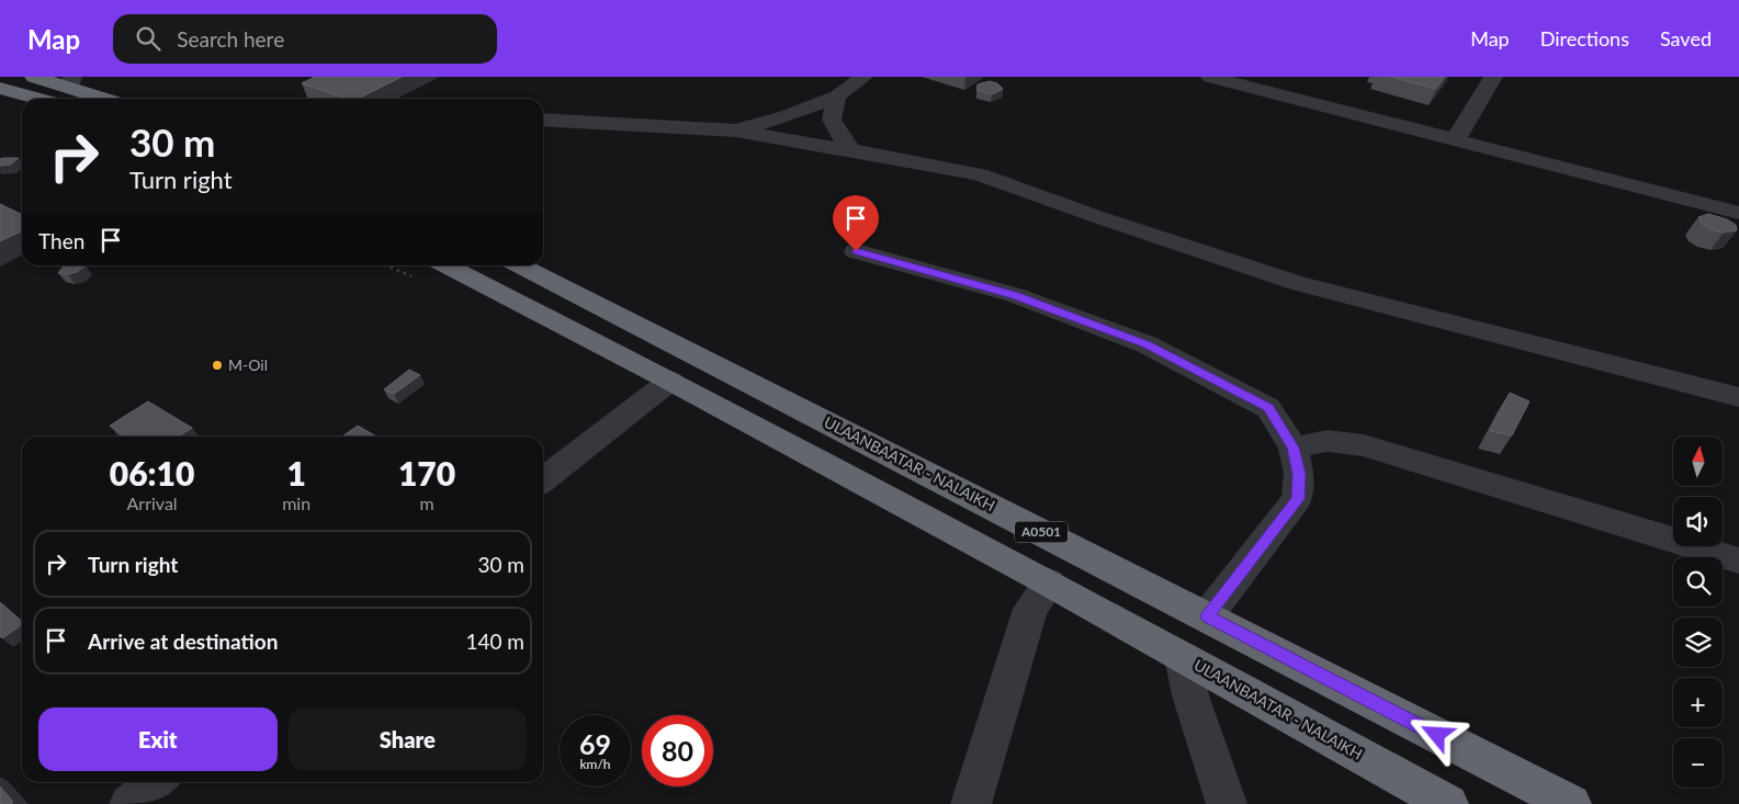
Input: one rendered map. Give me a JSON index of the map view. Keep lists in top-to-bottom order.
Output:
{
  "streets": {
    "highway": ["ULAANBAATAR - NALAIKH", "A0501"]
  },
  "places": ["M-Oil"],
  "north": "top",
  "page": {
    "header": "Map",
    "search": "Search here",
    "nav": ["Map", "Directions", "Saved"],
    "turn": ["30 m", "Turn right"],
    "then": "Then",
    "map_buttons": ["+", "−"],
    "eta": [
      "06:10",
      "Arrival",
      "1",
      "min",
      "170",
      "m"
    ],
    "list": [
      {
        "name": "Turn right",
        "value": "30 m"
      },
      {
        "name": "Arrive at destination",
        "value": "140 m"
      }
    ],
    "buttons": ["Exit", "Share"],
    "speed": "69 km/h",
    "limit": "80"
  }
}
